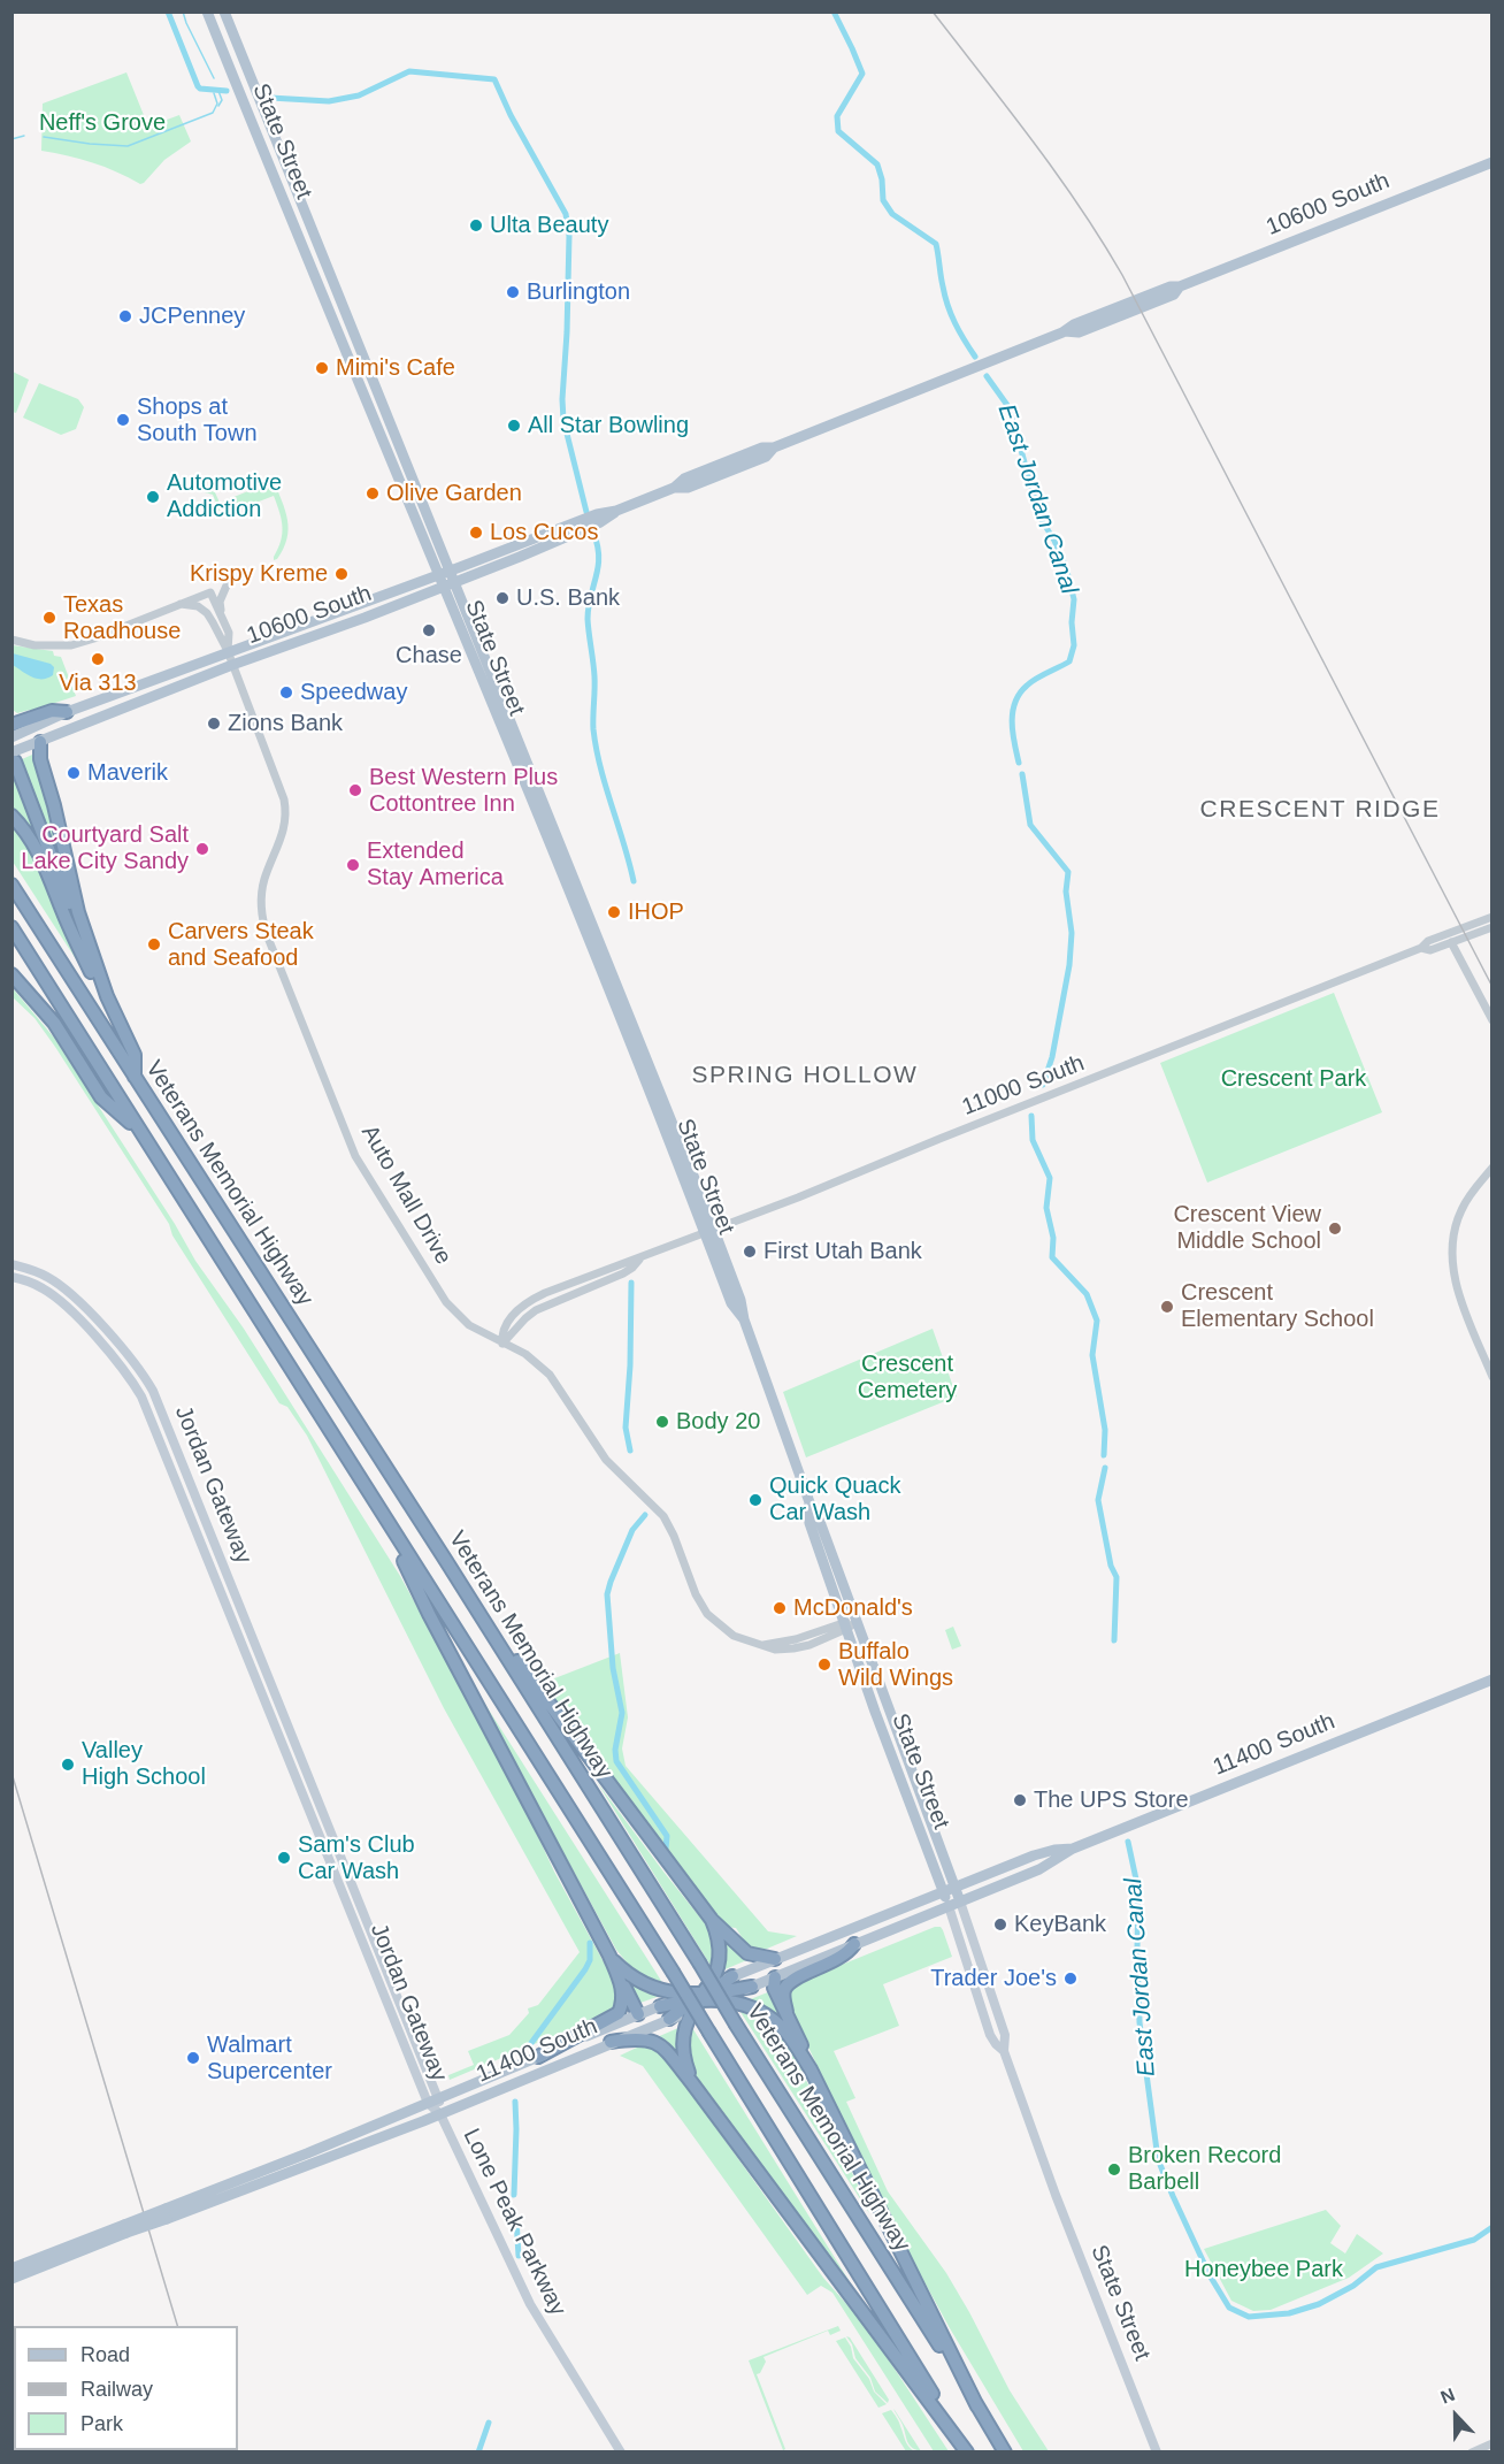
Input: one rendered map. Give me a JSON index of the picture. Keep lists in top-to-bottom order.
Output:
{
  "streets": {
    "highway": ["Veterans Memorial Highway"],
    "main road": [
      "State Street",
      "10600 South",
      "Jordan Gateway",
      "11400 South",
      "Lone Peak Parkway"
    ],
    "street": ["11000 South", "Auto Mall Drive"]
  },
  "crossings": [
    ["State Street", "10600 South"],
    ["State Street", "11000 South"],
    ["State Street", "Auto Mall Drive"],
    ["State Street", "11400 South"],
    ["10600 South", "Auto Mall Drive"],
    ["11000 South", "Auto Mall Drive"],
    ["Jordan Gateway", "11400 South"],
    ["Jordan Gateway", "Lone Peak Parkway"],
    ["11400 South", "Lone Peak Parkway"]
  ],
  "districts": ["CRESCENT RIDGE", "SPRING HOLLOW"],
  "water": ["East Jordan Canal"],
  "parks": [
    "Neff's Grove",
    "Crescent Park",
    "Crescent Cemetery",
    "Honeybee Park"
  ],
  "places": [
    "Ulta Beauty",
    "Burlington",
    "JCPenney",
    "Mimi's Cafe",
    "Shops at South Town",
    "All Star Bowling",
    "Olive Garden",
    "Automotive Addiction",
    "Los Cucos",
    "Krispy Kreme",
    "U.S. Bank",
    "Texas Roadhouse",
    "Chase",
    "Via 313",
    "Speedway",
    "Zions Bank",
    "Maverik",
    "Best Western Plus Cottontree Inn",
    "Courtyard Salt Lake City Sandy",
    "Extended Stay America",
    "IHOP",
    "Carvers Steak and Seafood",
    "Crescent View Middle School",
    "First Utah Bank",
    "Crescent Elementary School",
    "Body 20",
    "Quick Quack Car Wash",
    "McDonald's",
    "Buffalo Wild Wings",
    "Valley High School",
    "The UPS Store",
    "Sam's Club Car Wash",
    "KeyBank",
    "Trader Joe's",
    "Walmart Supercenter",
    "Broken Record Barbell"
  ],
  "legend": ["Road", "Railway", "Park"],
  "north": "top"
}
